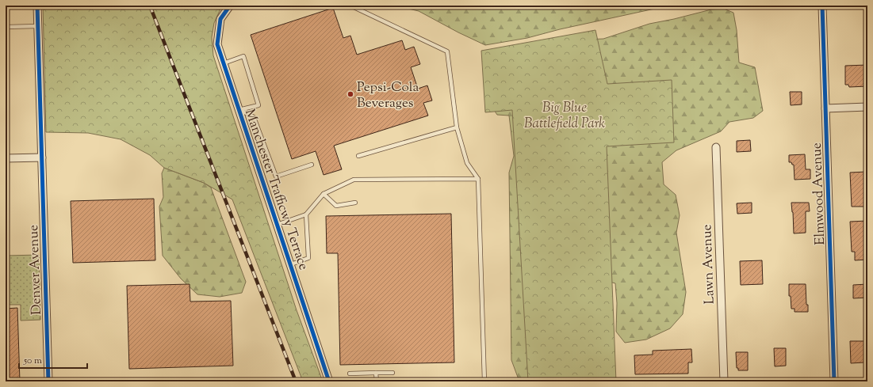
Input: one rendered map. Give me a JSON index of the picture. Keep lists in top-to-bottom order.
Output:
{
  "streets": {
    "street": [
      "Manchester Trafficwy Terrace",
      "Elmwood Avenue",
      "Lawn Avenue",
      "Denver Avenue"
    ]
  },
  "parks": ["Big Blue Battlefield Park"],
  "places": ["Pepsi-Cola Beverages"],
  "scale_bar": "50 m"
}
